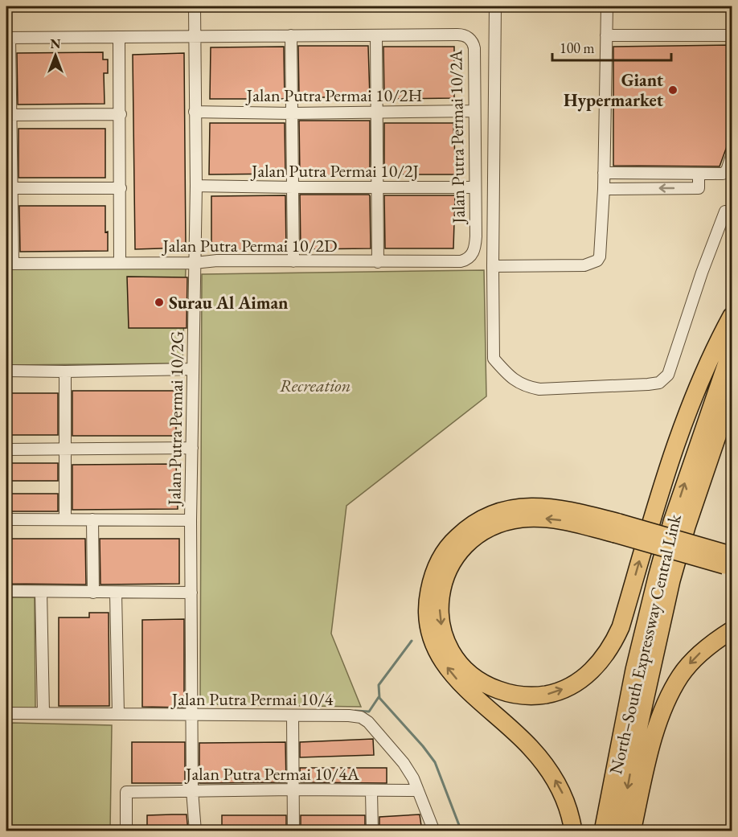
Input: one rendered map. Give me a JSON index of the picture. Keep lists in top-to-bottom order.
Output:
{
  "streets": {
    "highway": ["North–South Expressway Central Link"],
    "street": [
      "Jalan Putra Permai 10/2H",
      "Jalan Putra Permai 10/2A",
      "Jalan Putra Permai 10/2J",
      "Jalan Putra Permai 10/2D",
      "Jalan Putra Permai 10/2G",
      "Jalan Putra Permai 10/4",
      "Jalan Putra Permai 10/4A"
    ]
  },
  "crossings": [
    ["Jalan Putra Permai 10/2H", "Jalan Putra Permai 10/2A"],
    ["Jalan Putra Permai 10/2H", "Jalan Putra Permai 10/2G"],
    ["Jalan Putra Permai 10/2A", "Jalan Putra Permai 10/2J"],
    ["Jalan Putra Permai 10/2A", "Jalan Putra Permai 10/2D"],
    ["Jalan Putra Permai 10/2A", "Jalan Putra Permai 10/2G"],
    ["Jalan Putra Permai 10/2J", "Jalan Putra Permai 10/2G"],
    ["Jalan Putra Permai 10/2D", "Jalan Putra Permai 10/2G"],
    ["Jalan Putra Permai 10/2G", "Jalan Putra Permai 10/4"],
    ["Jalan Putra Permai 10/2G", "Jalan Putra Permai 10/4A"],
    ["Jalan Putra Permai 10/4", "Jalan Putra Permai 10/4A"]
  ],
  "parks": ["Recreation"],
  "places": ["Giant Hypermarket", "Surau Al Aiman"],
  "scale_bar": "100 m",
  "north": "top"
}
